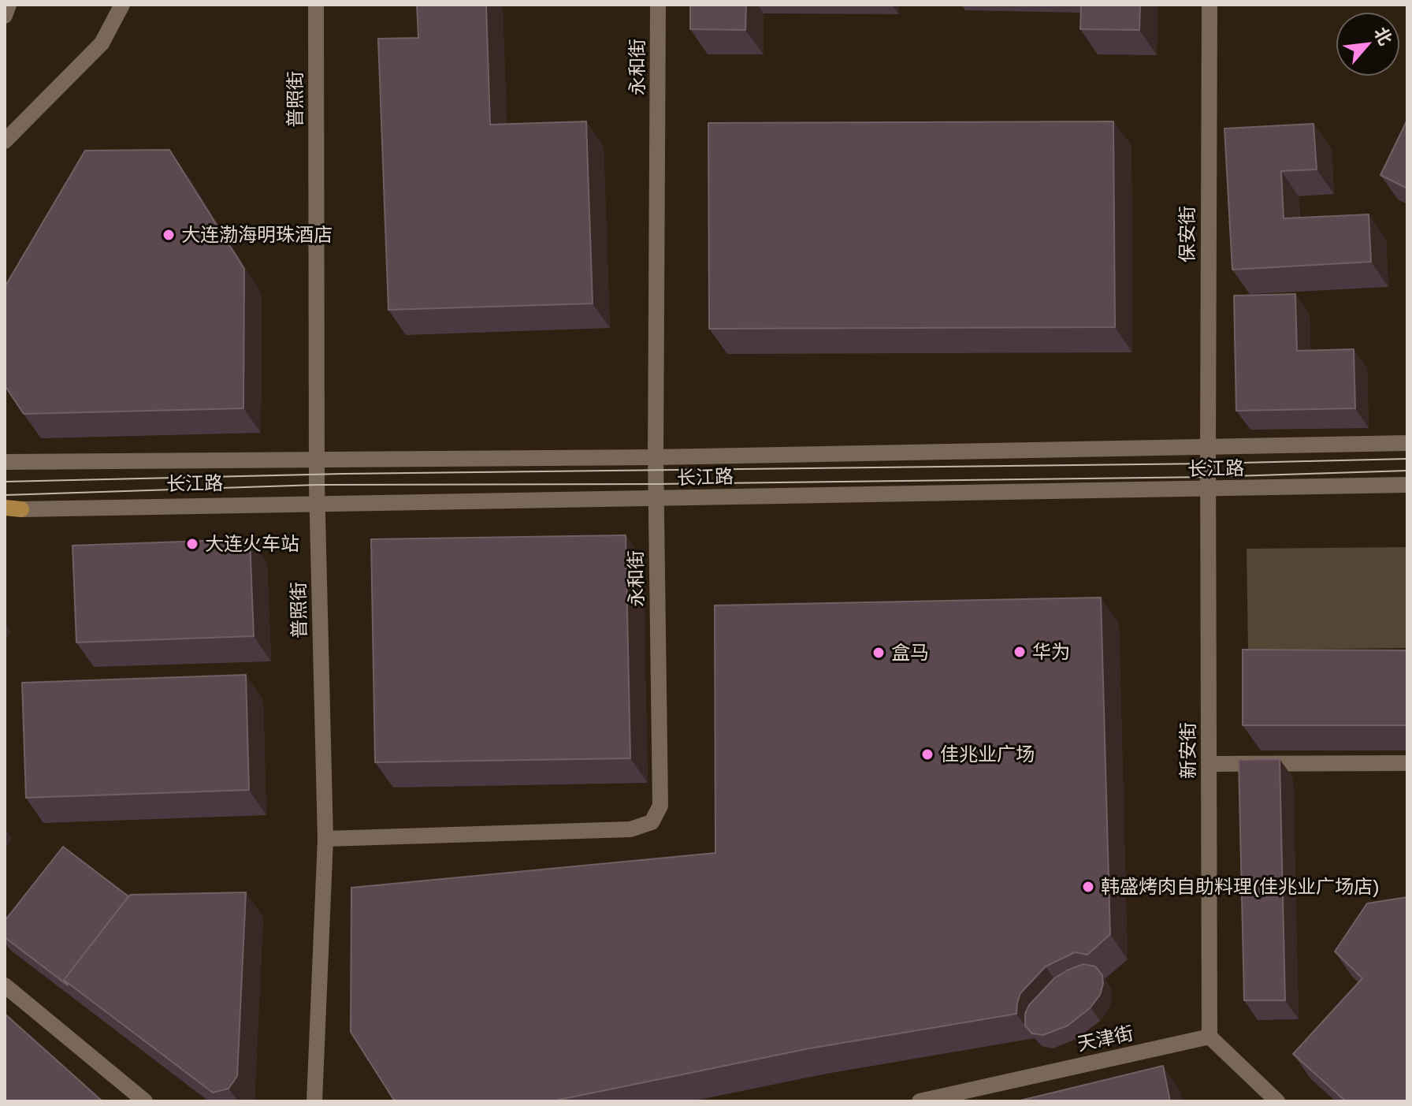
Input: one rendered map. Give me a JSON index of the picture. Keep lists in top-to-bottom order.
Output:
{
  "streets": {
    "street": [
      "永和街",
      "普照街",
      "保安街",
      "长江路",
      "新安街",
      "天津街"
    ]
  },
  "crossings": [
    ["永和街", "普照街"],
    ["永和街", "长江路"],
    ["普照街", "长江路"],
    ["保安街", "长江路"],
    ["保安街", "新安街"],
    ["长江路", "新安街"],
    ["新安街", "天津街"]
  ],
  "places": [
    "大连渤海明珠酒店",
    "大连火车站",
    "华为",
    "盒马",
    "佳兆业广场",
    "韩盛烤肉自助料理(佳兆业广场店)"
  ],
  "north": "top right"
}
